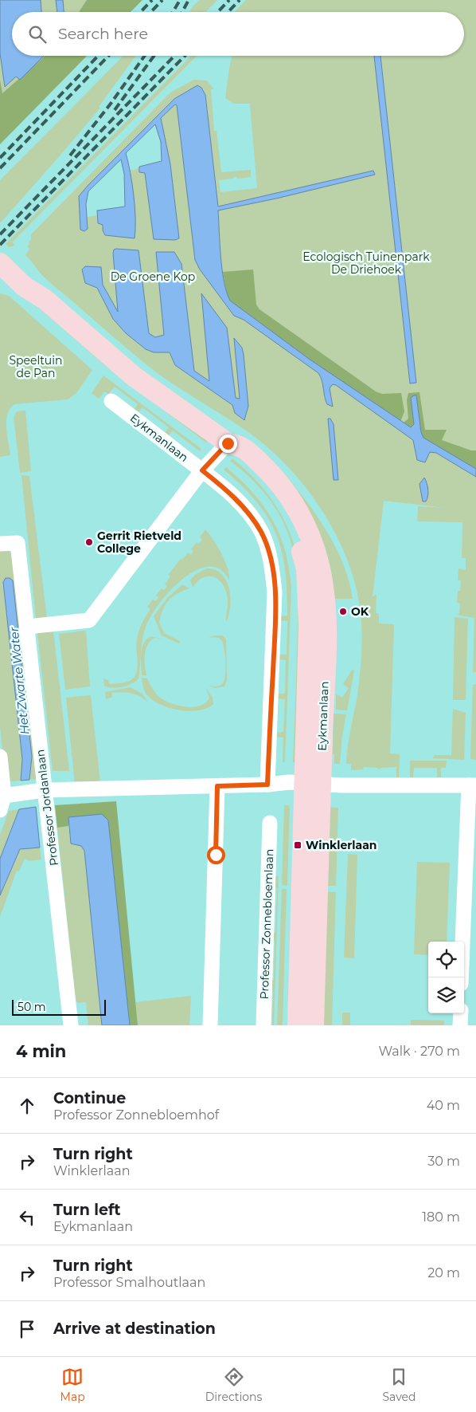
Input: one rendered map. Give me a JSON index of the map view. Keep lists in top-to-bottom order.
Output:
{
  "streets": {
    "main road": ["Eykmanlaan"],
    "street": ["Professor Jordanlaan", "Professor Zonnebloemlaan"]
  },
  "water": ["Het Zwarte Water"],
  "parks": ["Ecologisch Tuinenpark De Driehoek", "De Groene Kop", "Speeltuin de Pan"],
  "places": {
    "other": ["Gerrit Rietveld College", "OK"],
    "transit": ["Winklerlaan"]
  },
  "scale_bar": "50 m",
  "page": {
    "search": "Search here",
    "scale": "50 m",
    "heading": ["4 min", "Walk · 270 m"],
    "list": [
      ["Continue", "Professor Zonnebloemhof", "40 m"],
      ["Turn right", "Winklerlaan", "30 m"],
      ["Turn left", "Eykmanlaan", "180 m"],
      ["Turn right", "Professor Smalhoutlaan", "20 m"],
      "Arrive at destination"
    ],
    "nav": ["Map", "Directions", "Saved"]
  }
}
